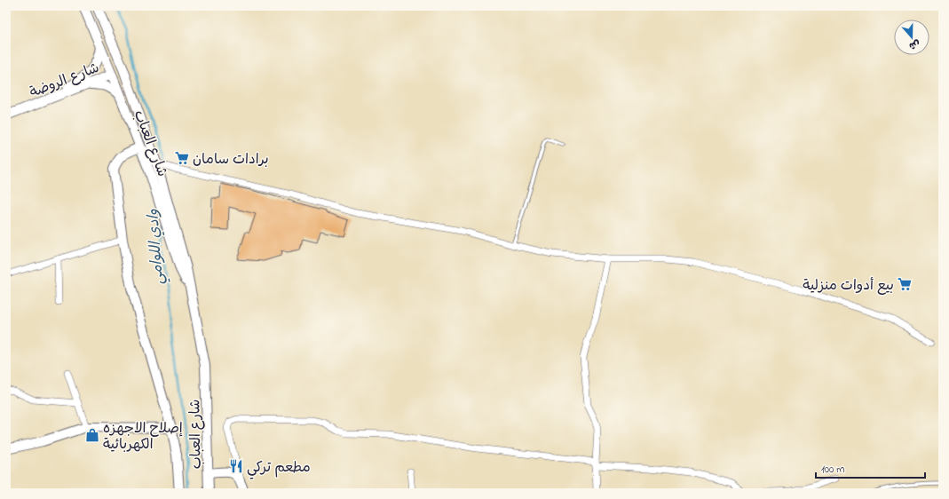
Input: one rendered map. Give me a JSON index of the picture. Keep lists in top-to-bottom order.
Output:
{
  "streets": {
    "main road": ["شارع الروضة", "شارع العباب"]
  },
  "crossings": [
    ["شارع الروضة", "شارع العباب"]
  ],
  "water": ["وادي اللوامي"],
  "places": {
    "supermarket": ["برادات سامان", "بيع أدوات منزلية"],
    "shop": ["إصلاح الاجهزه الكهربائية"],
    "restaurant": ["مطعم تركي"]
  },
  "scale_bar": "100 m",
  "north": "bottom"
}
